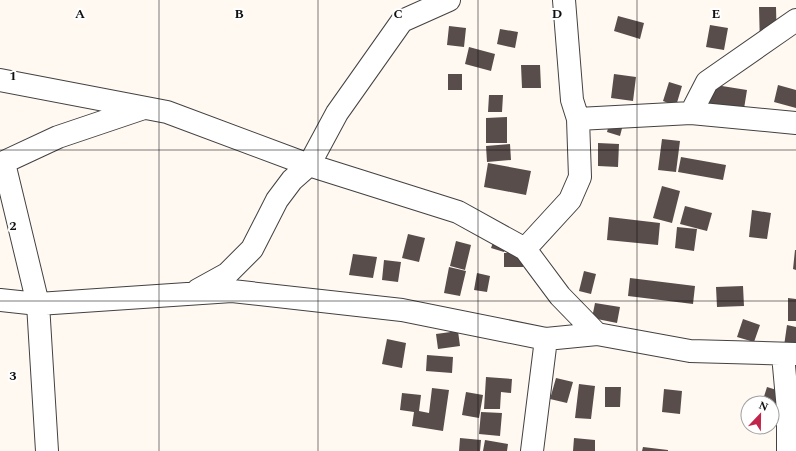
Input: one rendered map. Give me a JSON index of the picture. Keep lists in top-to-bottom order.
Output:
{
  "north": "top",
  "grid": {
    "columns": [
      "A",
      "B",
      "C",
      "D",
      "E"
    ],
    "rows": ["1", "2", "3"]
  }
}
